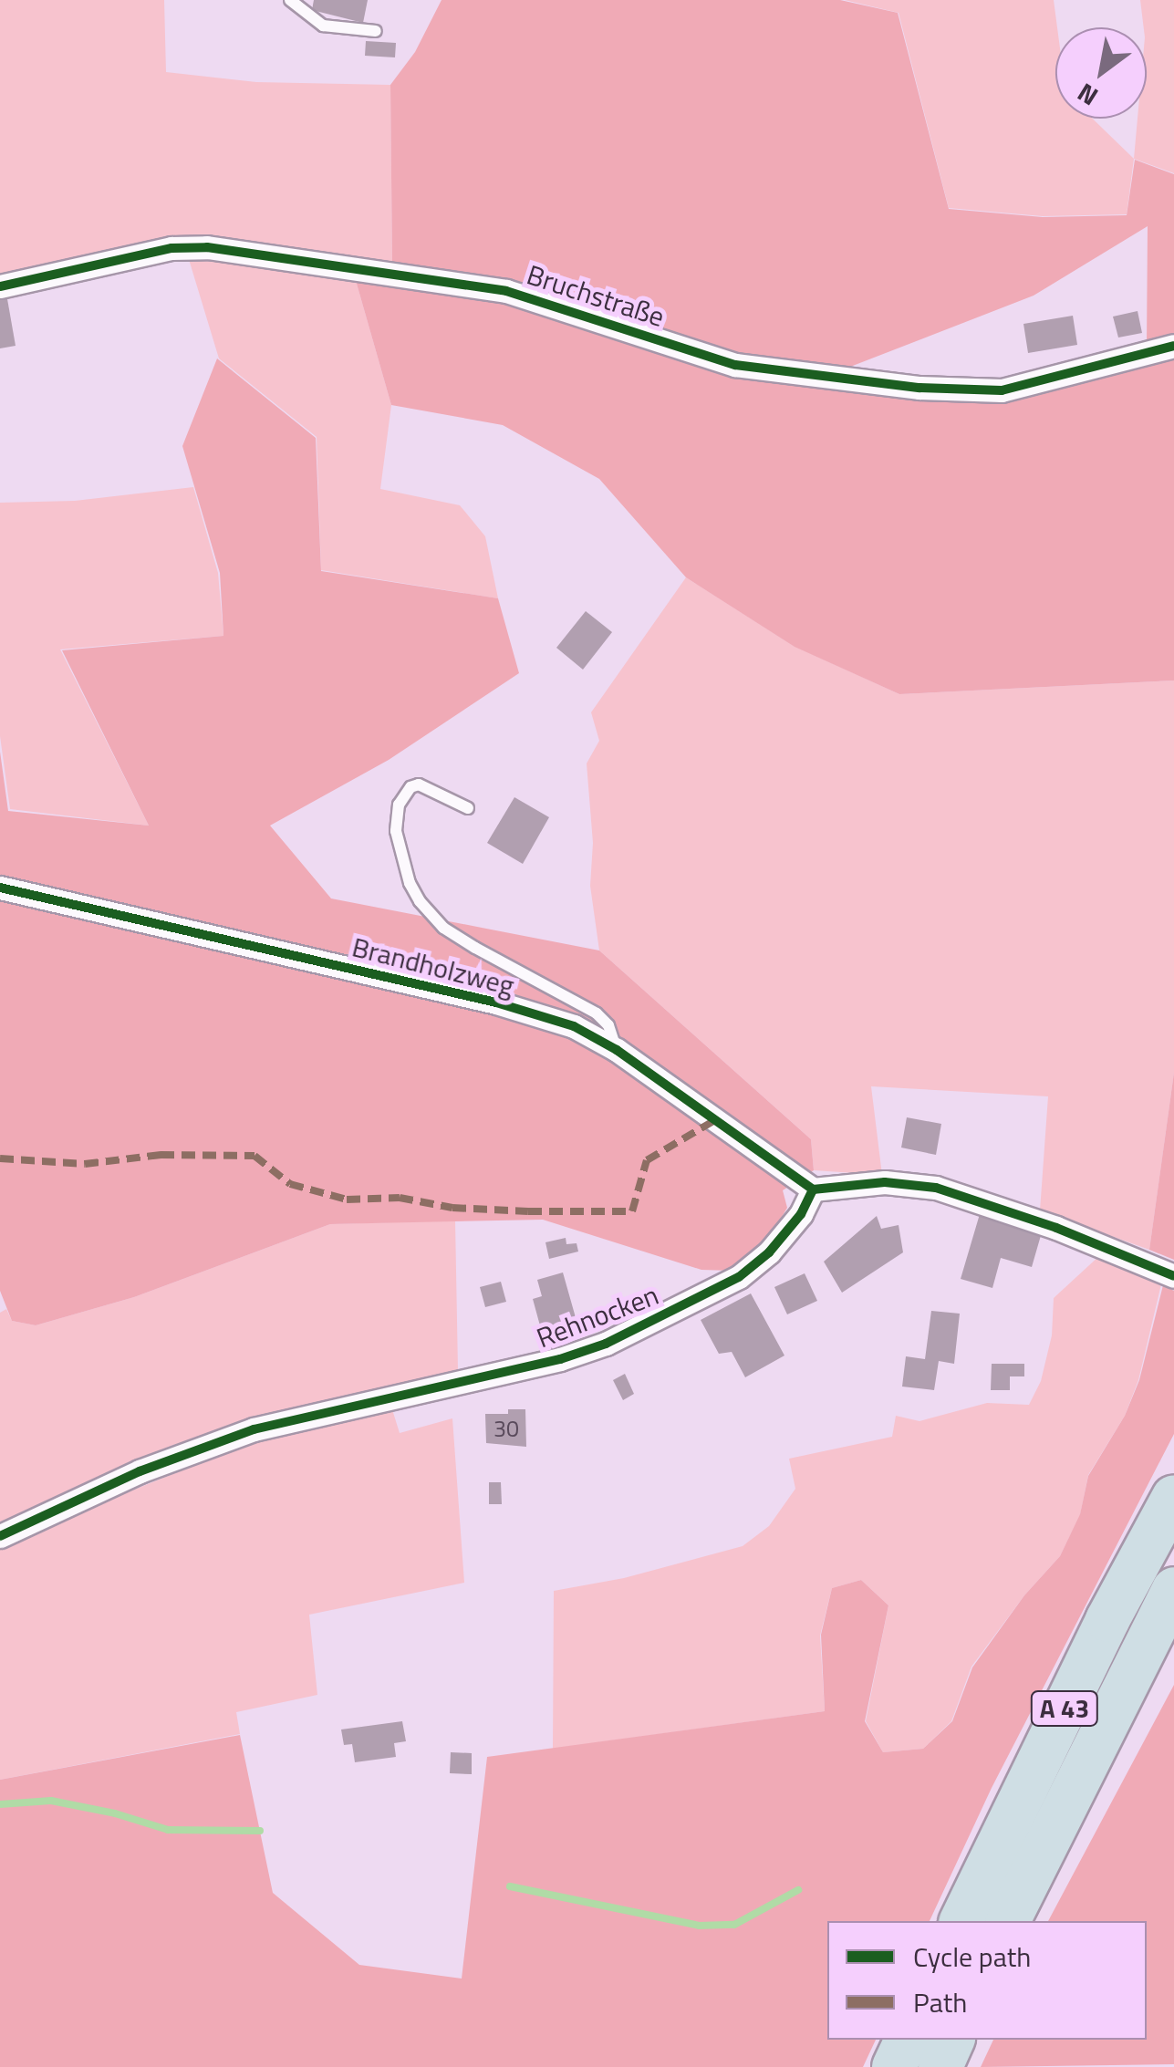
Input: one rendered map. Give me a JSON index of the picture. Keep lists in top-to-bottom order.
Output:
{
  "streets": {
    "highway": ["A 43"],
    "street": ["Bruchstraße", "Brandholzweg", "Rehnocken"]
  },
  "crossings": [
    ["Brandholzweg", "Rehnocken"]
  ],
  "house_numbers": ["30"],
  "legend": ["Cycle path", "Path"],
  "north": "bottom left"
}
